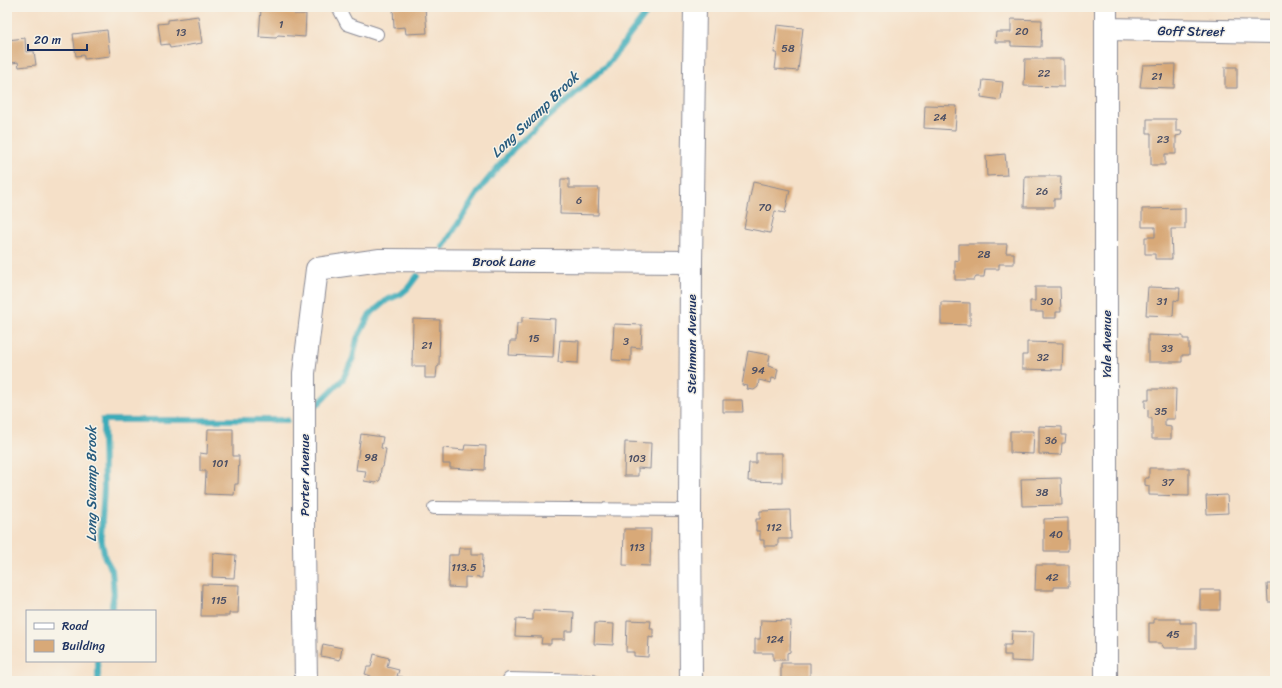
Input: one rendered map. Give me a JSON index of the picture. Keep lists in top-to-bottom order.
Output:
{
  "streets": {
    "street": [
      "Goff Street",
      "Brook Lane",
      "Steinman Avenue",
      "Yale Avenue",
      "Porter Avenue"
    ]
  },
  "crossings": [
    ["Goff Street", "Yale Avenue"],
    ["Brook Lane", "Steinman Avenue"],
    ["Brook Lane", "Porter Avenue"]
  ],
  "water": ["Long Swamp Brook"],
  "house_numbers": [
    "1",
    "20",
    "13",
    "58",
    "22",
    "21",
    "24",
    "23",
    "26",
    "6",
    "70",
    "28",
    "30",
    "31",
    "15",
    "3",
    "21",
    "33",
    "32",
    "94",
    "35",
    "36",
    "98",
    "103",
    "101",
    "37",
    "38",
    "112",
    "40",
    "113",
    "113.5",
    "42",
    "115",
    "45",
    "124"
  ],
  "legend": ["Road", "Building"],
  "scale_bar": "20 m"
}
